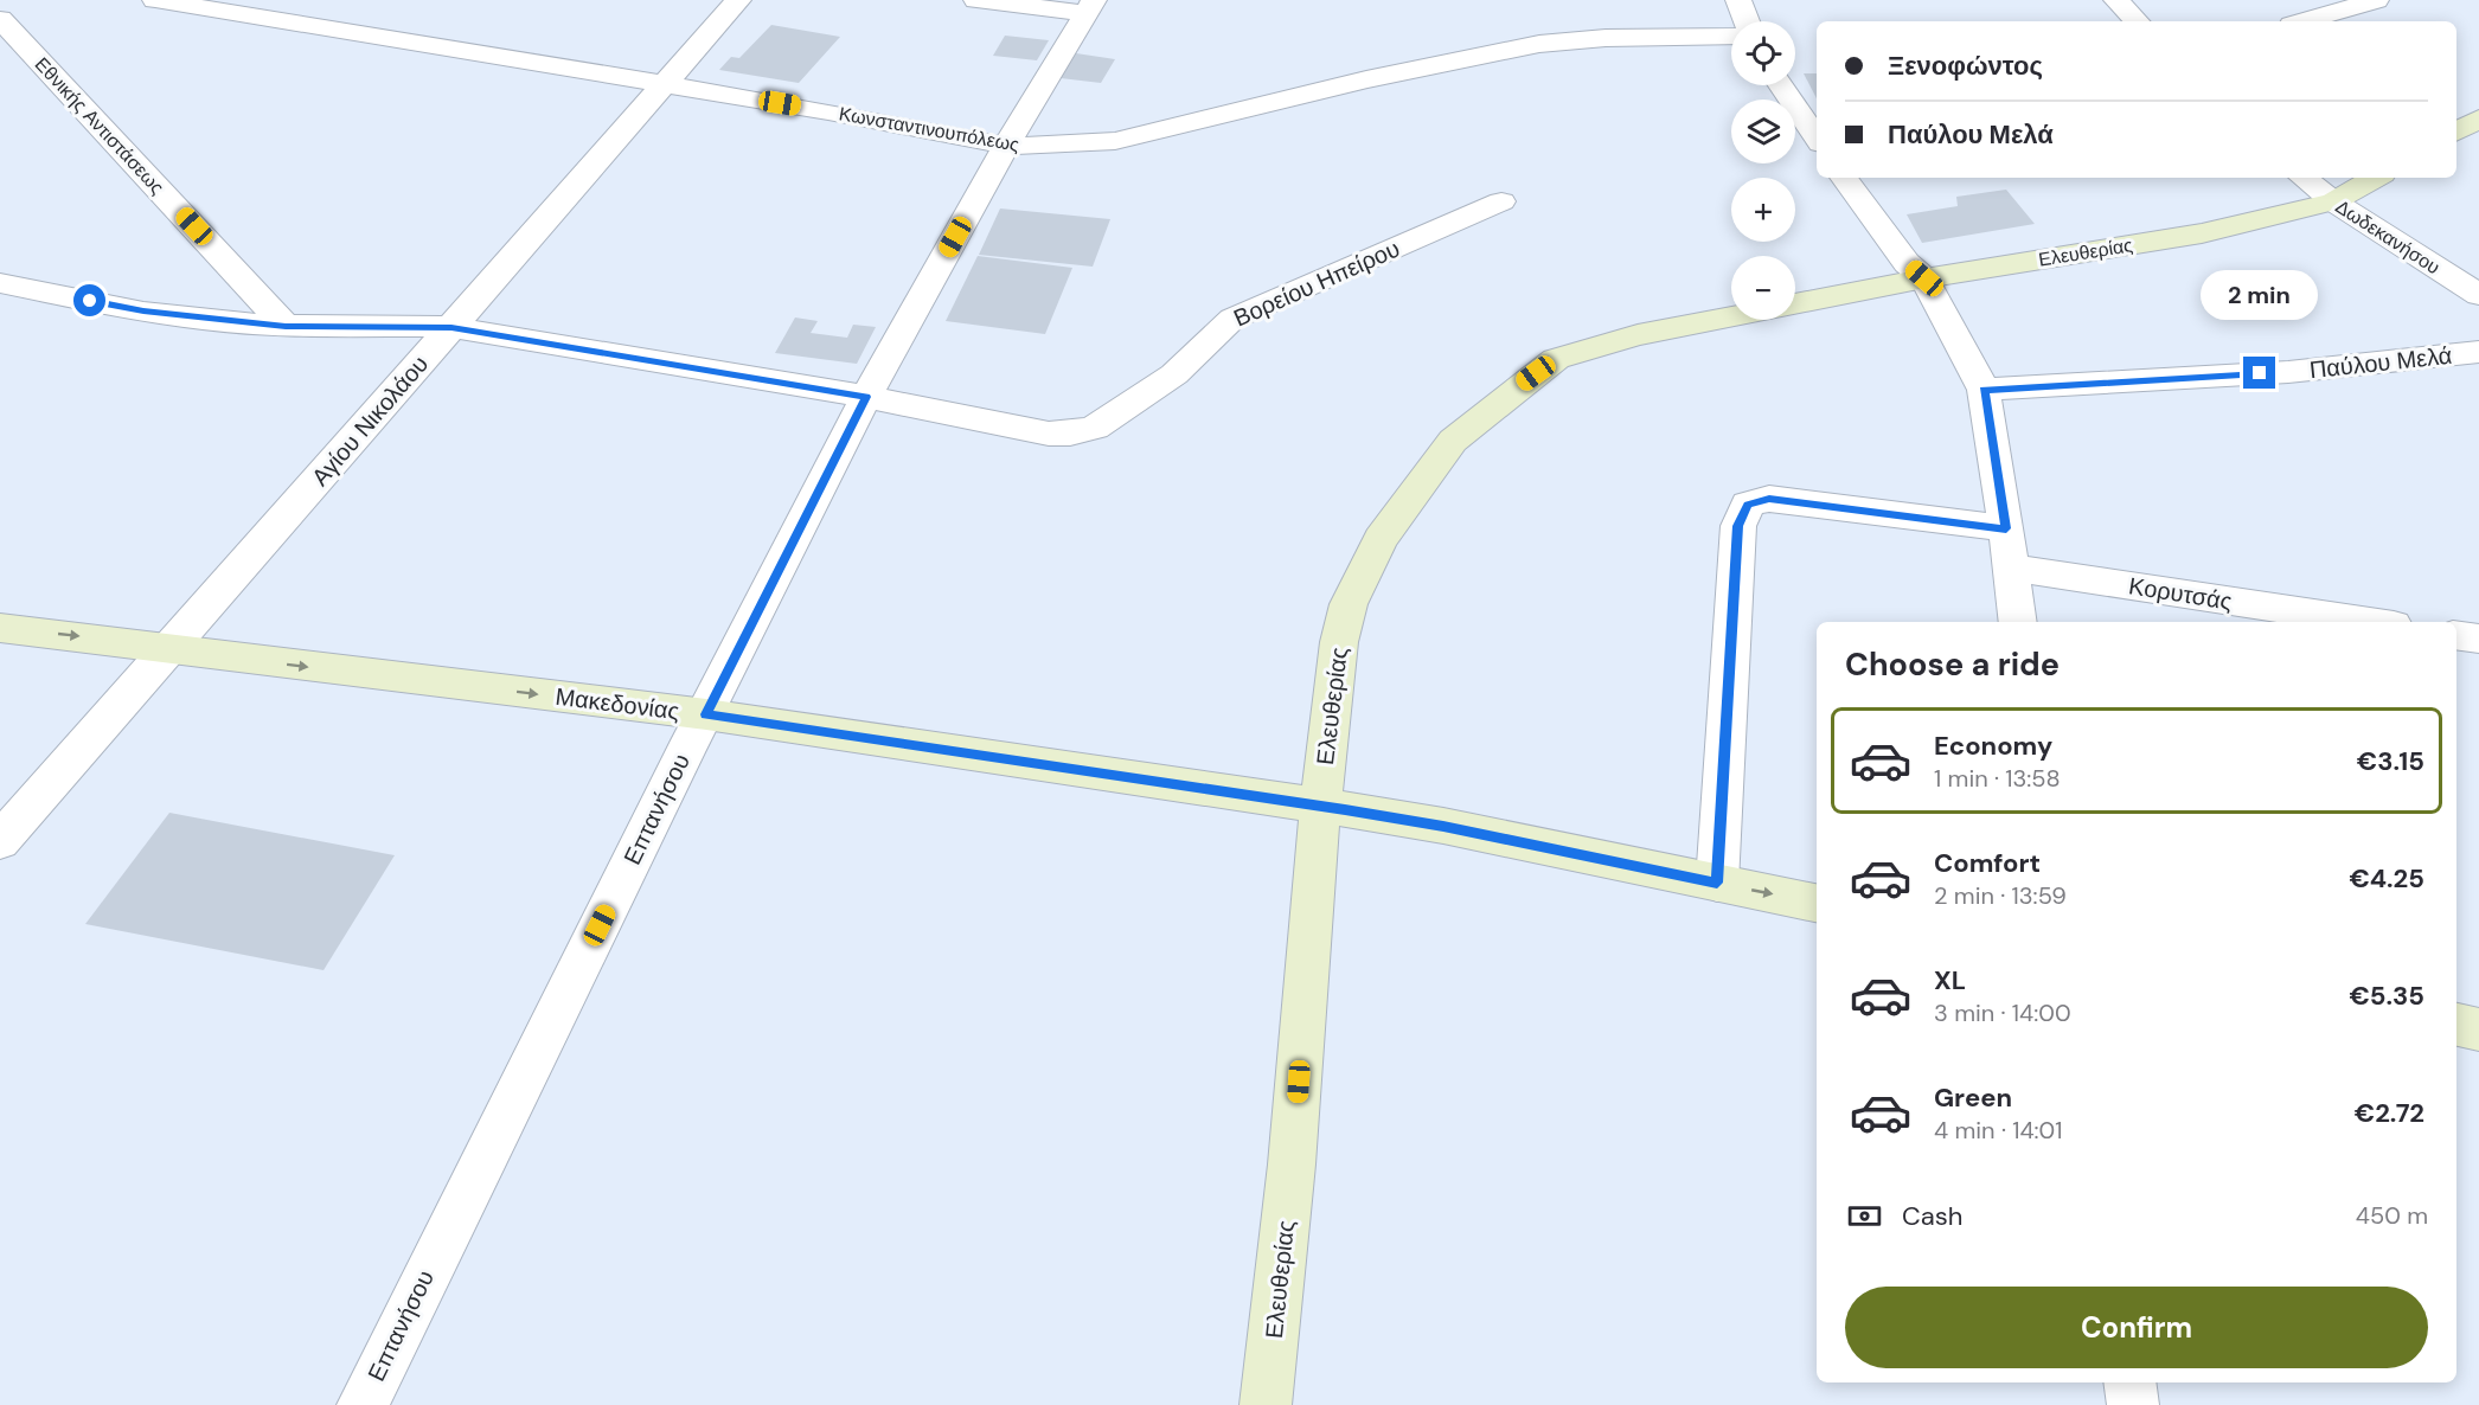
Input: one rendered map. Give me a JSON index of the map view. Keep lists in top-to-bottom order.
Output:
{
  "streets": {
    "street": [
      "Εθνικής Αντιστάσεως",
      "Κωνσταντινουπόλεως",
      "Δωδεκανήσου",
      "Ελευθερίας",
      "Βορείου Ηπείρου",
      "Παύλου Μελά",
      "Αγίου Νικολάου",
      "Κορυτσάς",
      "Μακεδονίας",
      "Επτανήσου"
    ]
  },
  "crossings": [
    ["Εθνικής Αντιστάσεως", "Βορείου Ηπείρου"],
    ["Κωνσταντινουπόλεως", "Αγίου Νικολάου"],
    ["Κωνσταντινουπόλεως", "Επτανήσου"],
    ["Δωδεκανήσου", "Ελευθερίας"],
    ["Ελευθερίας", "Μακεδονίας"],
    ["Βορείου Ηπείρου", "Αγίου Νικολάου"],
    ["Βορείου Ηπείρου", "Επτανήσου"],
    ["Αγίου Νικολάου", "Μακεδονίας"],
    ["Μακεδονίας", "Επτανήσου"]
  ],
  "one_way": ["Μακεδονίας"],
  "page": {
    "map_buttons": ["+", "−"],
    "banner": ["Ξενοφώντος", "Παύλου Μελά"],
    "bubble": "2 min",
    "heading": "Choose a ride",
    "list": [
      {
        "name": "Economy",
        "note": "1 min · 13:58",
        "value": "€3.15"
      },
      {
        "name": "Comfort",
        "note": "2 min · 13:59",
        "value": "€4.25"
      },
      {
        "name": "XL",
        "note": "3 min · 14:00",
        "value": "€5.35"
      },
      {
        "name": "Green",
        "note": "4 min · 14:01",
        "value": "€2.72"
      }
    ],
    "pay": ["Cash", "450 m"],
    "buttons": "Confirm"
  }
}
